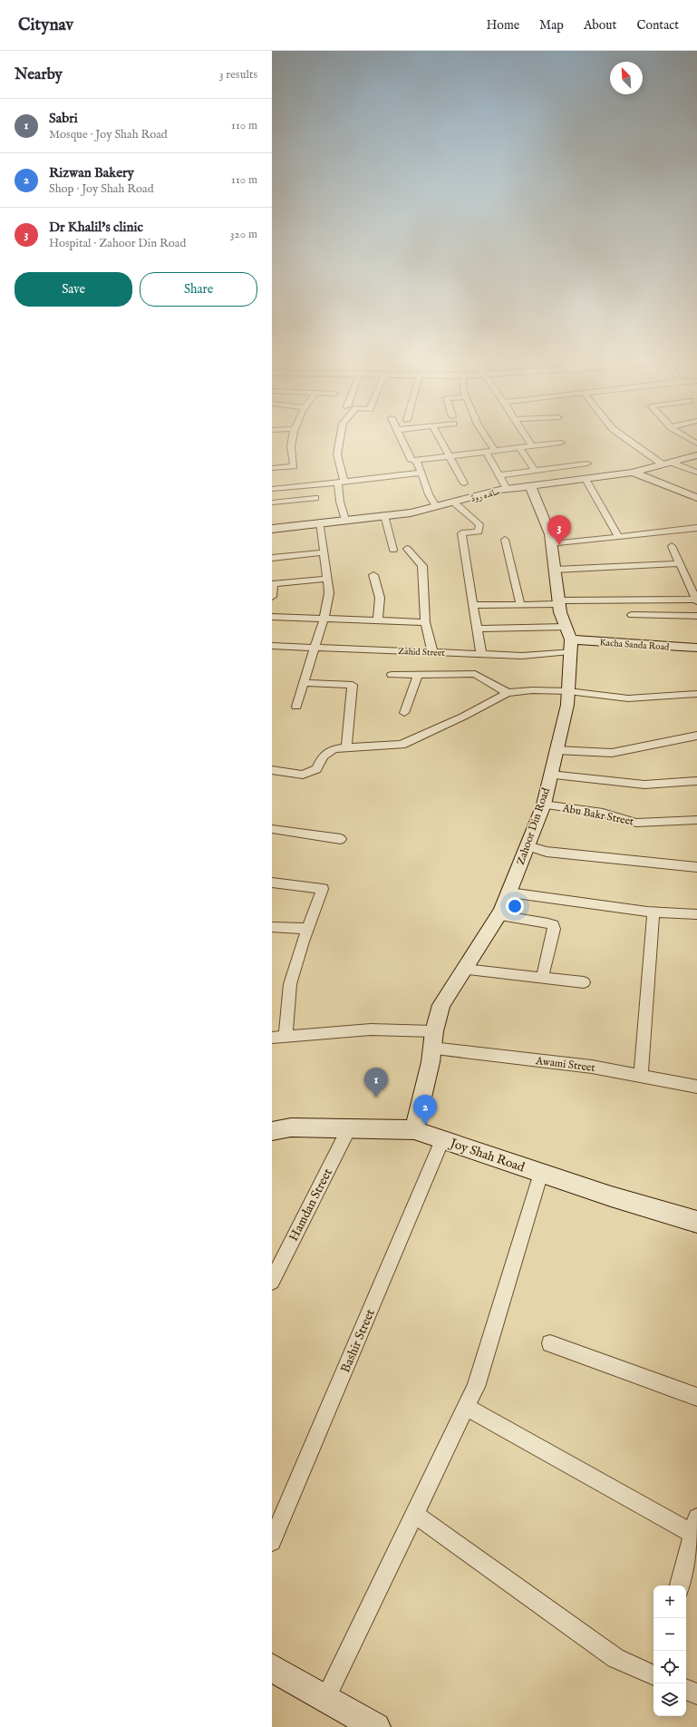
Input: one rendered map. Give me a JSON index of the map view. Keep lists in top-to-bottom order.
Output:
{
  "streets": {
    "street": [
      "ساندہ روڈ",
      "Kacha Sanda Road",
      "Zahid Street",
      "Abu Bakr Street",
      "Zahoor Din Road",
      "Awami Street",
      "Joy Shah Road",
      "Hamdan Street",
      "Bashir Street"
    ]
  },
  "crossings": [
    ["ساندہ روڈ", "Zahoor Din Road"],
    ["Kacha Sanda Road", "Zahid Street"],
    ["Kacha Sanda Road", "Zahoor Din Road"],
    ["Zahid Street", "Zahoor Din Road"],
    ["Abu Bakr Street", "Zahoor Din Road"],
    ["Zahoor Din Road", "Awami Street"],
    ["Zahoor Din Road", "Joy Shah Road"],
    ["Joy Shah Road", "Hamdan Street"],
    ["Joy Shah Road", "Bashir Street"]
  ],
  "north": "top left",
  "page": {
    "header": "Citynav",
    "nav": [
      "Home",
      "Map",
      "About",
      "Contact"
    ],
    "heading": ["Nearby", "3 results"],
    "list": [
      {
        "mark": "1",
        "name": "Sabri",
        "note": "Mosque · Joy Shah Road",
        "value": "110 m"
      },
      {
        "mark": "2",
        "name": "Rizwan Bakery",
        "note": "Shop · Joy Shah Road",
        "value": "110 m"
      },
      {
        "mark": "3",
        "name": "Dr Khalil's clinic",
        "note": "Hospital · Zahoor Din Road",
        "value": "320 m"
      }
    ],
    "buttons": ["Save", "Share"],
    "pins": ["3", "1", "2"],
    "map_buttons": ["+", "−"]
  }
}
